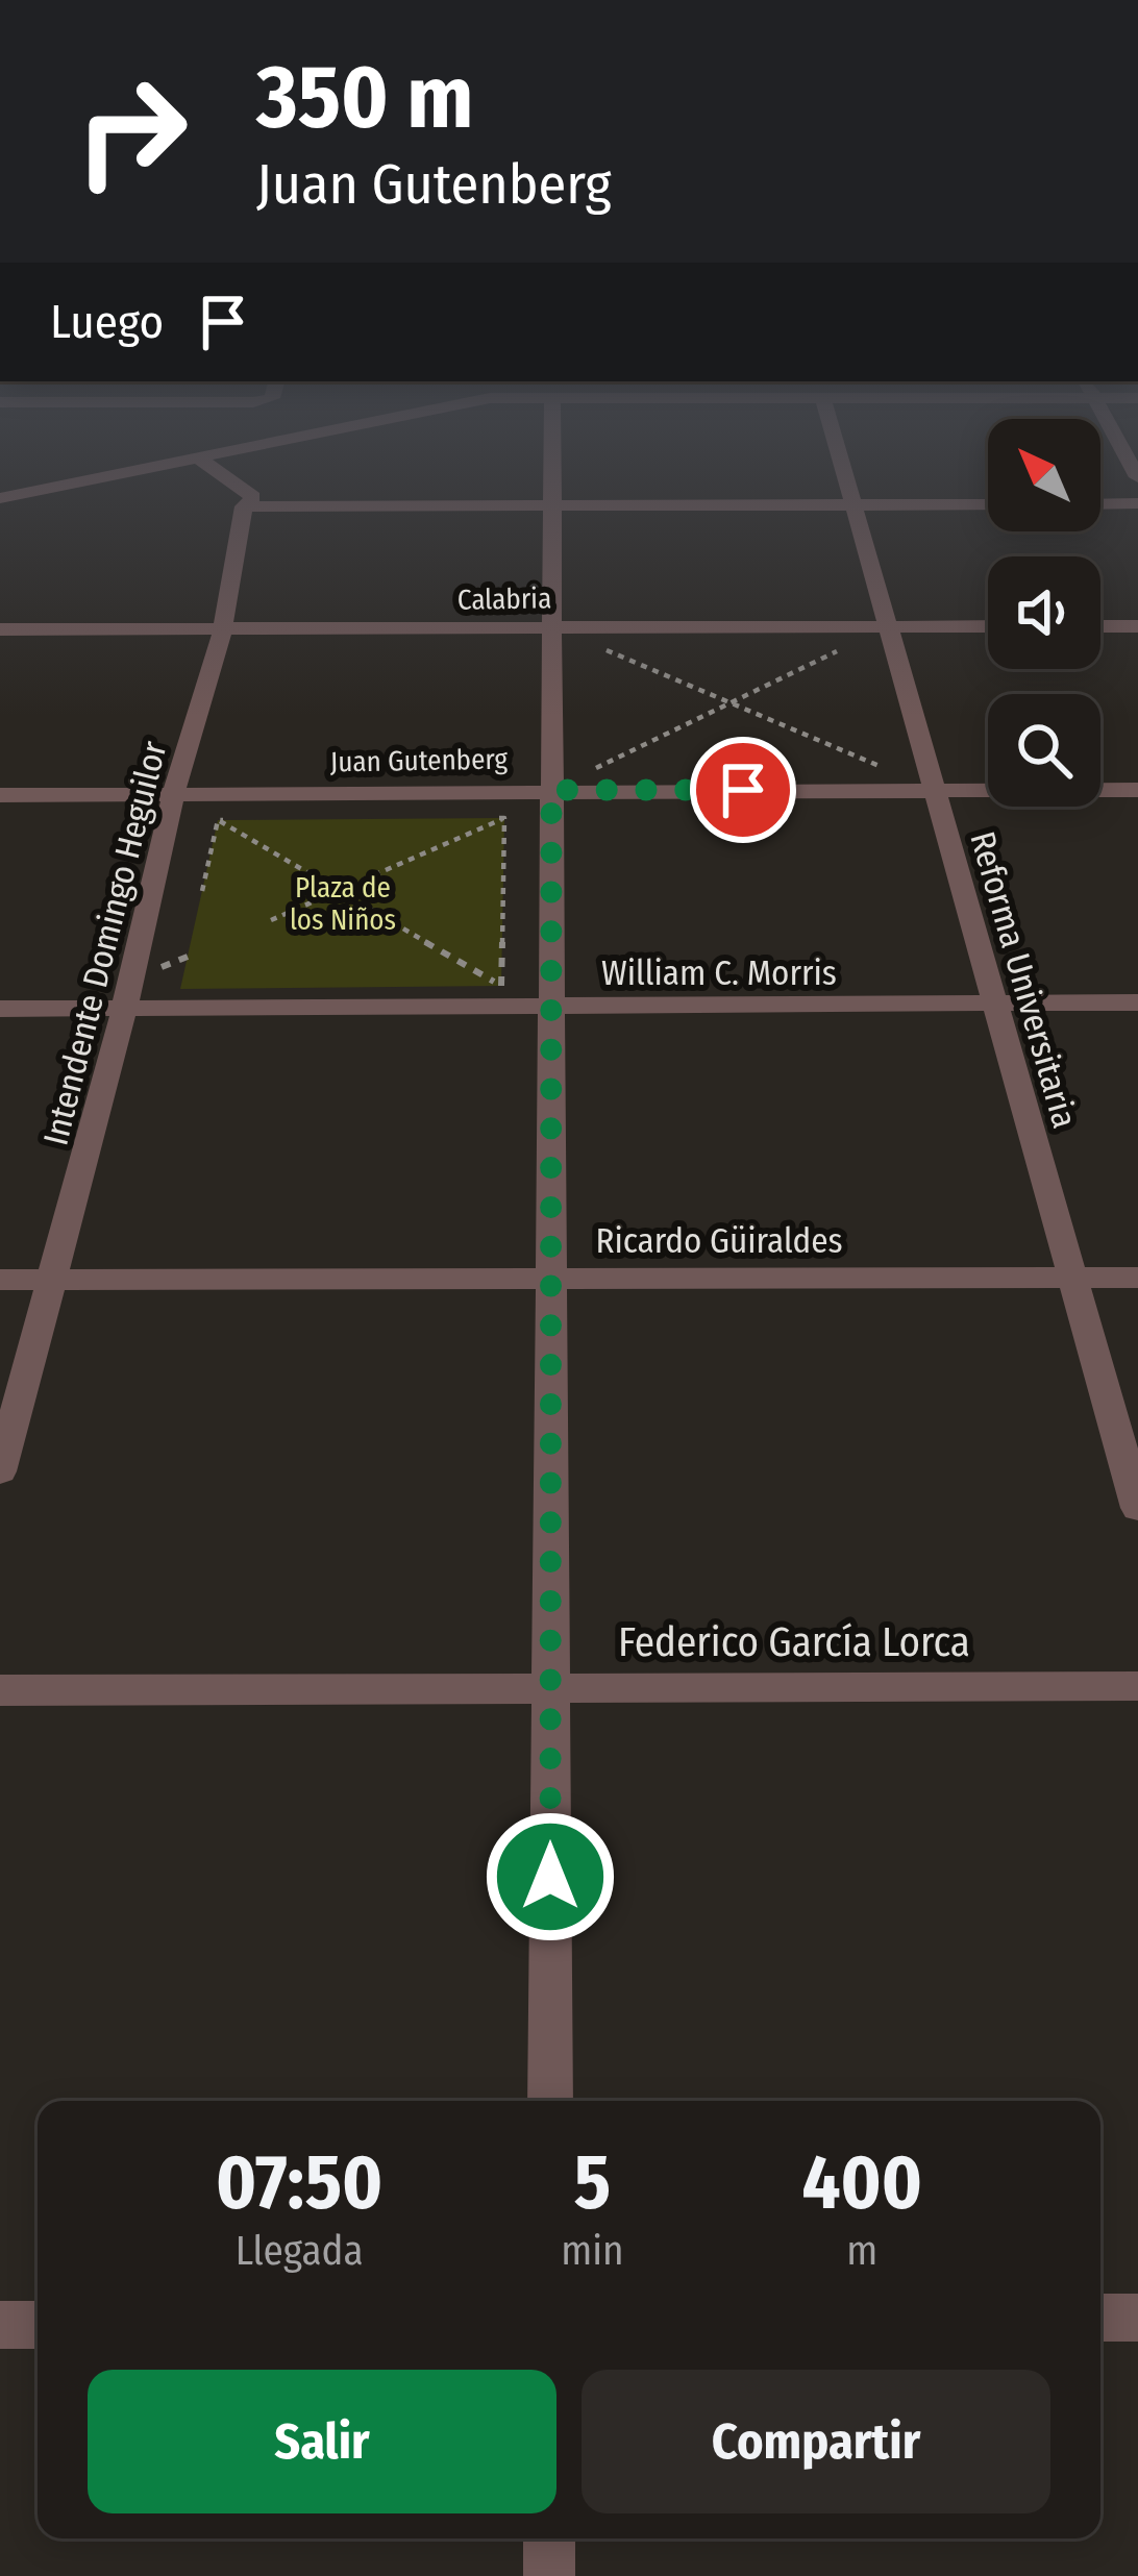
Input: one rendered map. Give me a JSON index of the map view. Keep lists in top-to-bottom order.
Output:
{
  "streets": {
    "street": [
      "Calabria",
      "Juan Gutenberg",
      "Intendente Domingo Heguilor",
      "William C. Morris",
      "Reforma Universitaria",
      "Ricardo Güiraldes",
      "Federico García Lorca"
    ]
  },
  "crossings": [
    ["Calabria", "Intendente Domingo Heguilor"],
    ["Calabria", "Reforma Universitaria"],
    ["Juan Gutenberg", "Intendente Domingo Heguilor"],
    ["Juan Gutenberg", "Reforma Universitaria"],
    ["Intendente Domingo Heguilor", "William C. Morris"],
    ["Intendente Domingo Heguilor", "Ricardo Güiraldes"],
    ["William C. Morris", "Reforma Universitaria"],
    ["Reforma Universitaria", "Ricardo Güiraldes"]
  ],
  "parks": ["Plaza de los Niños"],
  "north": "top left",
  "page": {
    "turn": ["350 m", "Juan Gutenberg"],
    "then": "Luego",
    "eta": [
      "07:50",
      "Llegada",
      "5",
      "min",
      "400",
      "m"
    ],
    "buttons": ["Salir", "Compartir"]
  }
}
